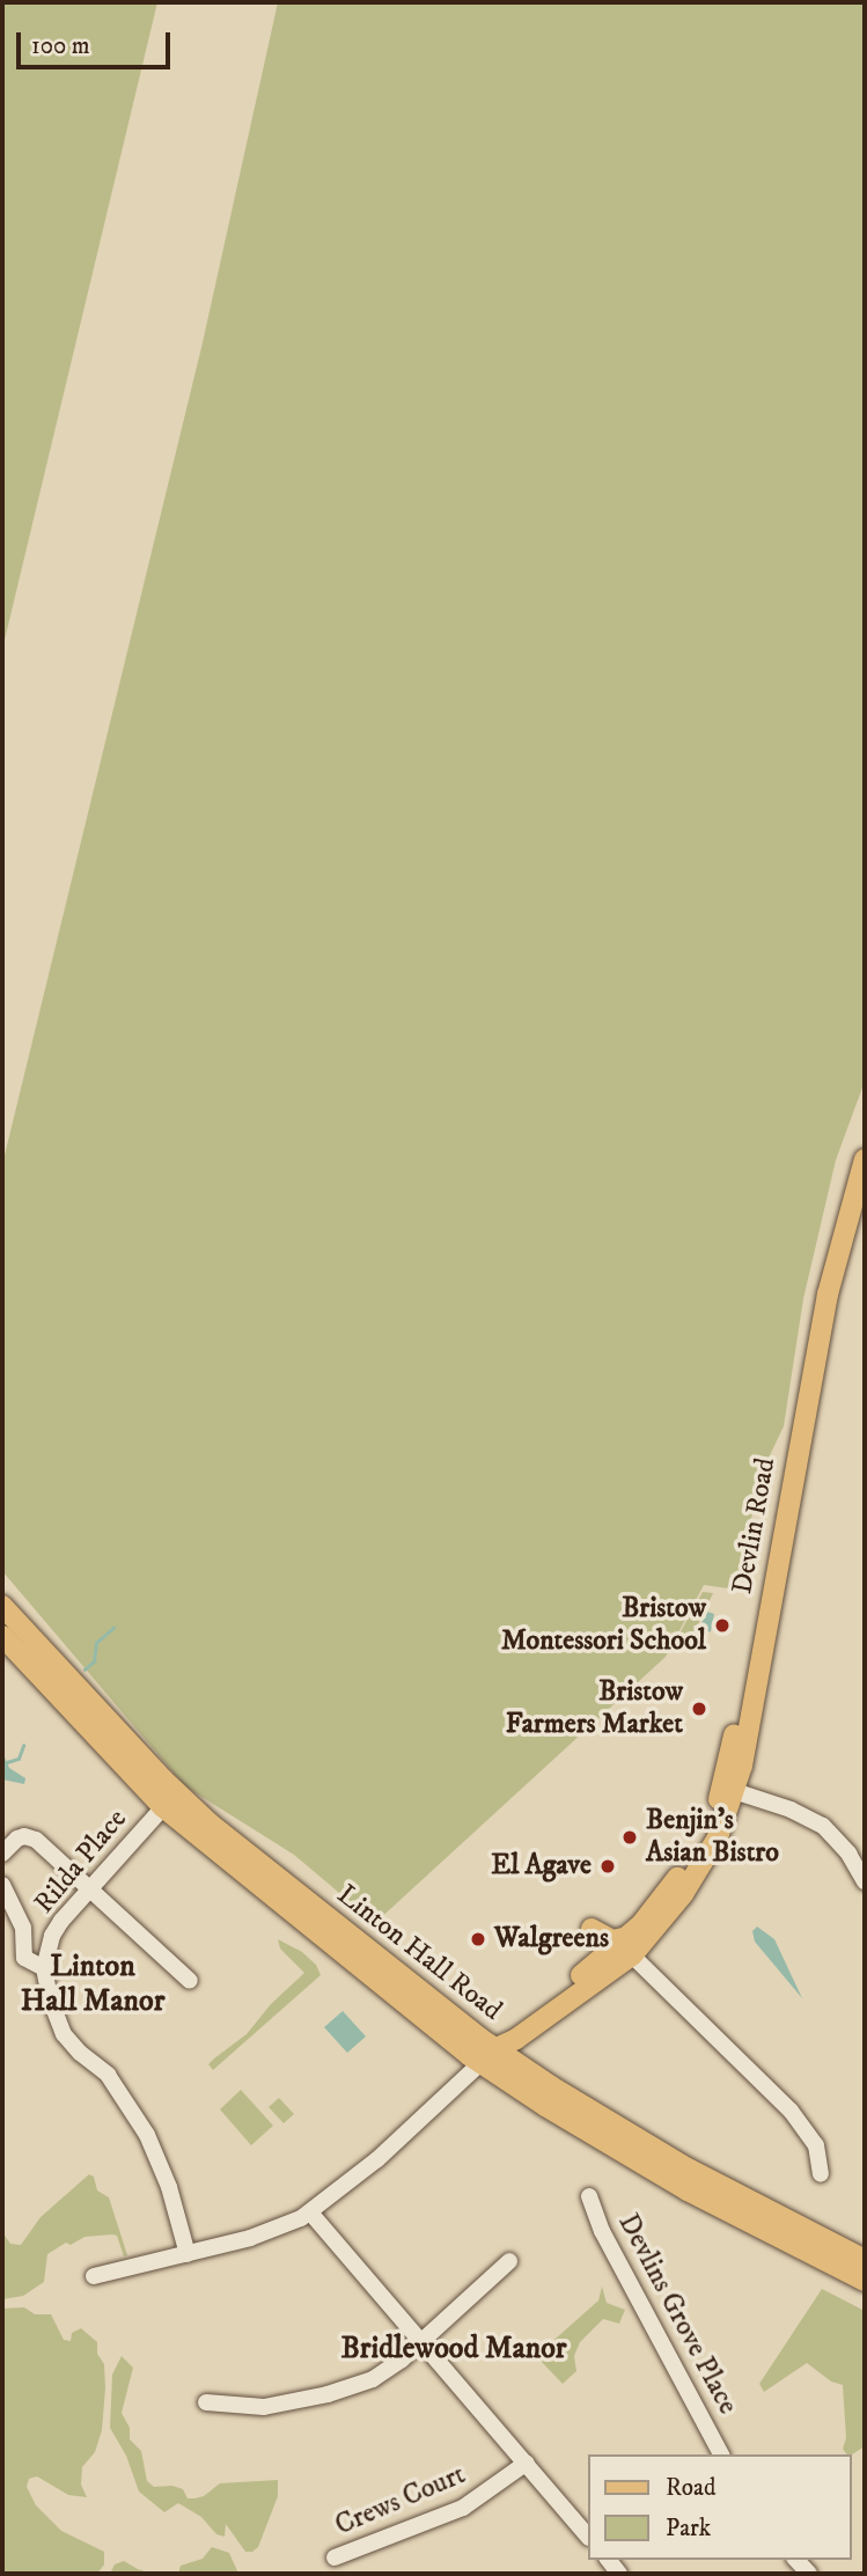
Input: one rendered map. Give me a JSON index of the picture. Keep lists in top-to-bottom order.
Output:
{
  "streets": {
    "main road": ["Devlin Road", "Linton Hall Road"],
    "street": ["Rilda Place", "Devlins Grove Place", "Crews Court"]
  },
  "crossings": [
    ["Devlin Road", "Linton Hall Road"],
    ["Rilda Place", "Linton Hall Road"]
  ],
  "districts": ["Linton Hall Manor", "Bridlewood Manor"],
  "places": [
    "Bristow Montessori School",
    "Bristow Farmers Market",
    "Benjin's Asian Bistro",
    "El Agave",
    "Walgreens"
  ],
  "legend": ["Road", "Park"],
  "scale_bar": "100 m"
}
